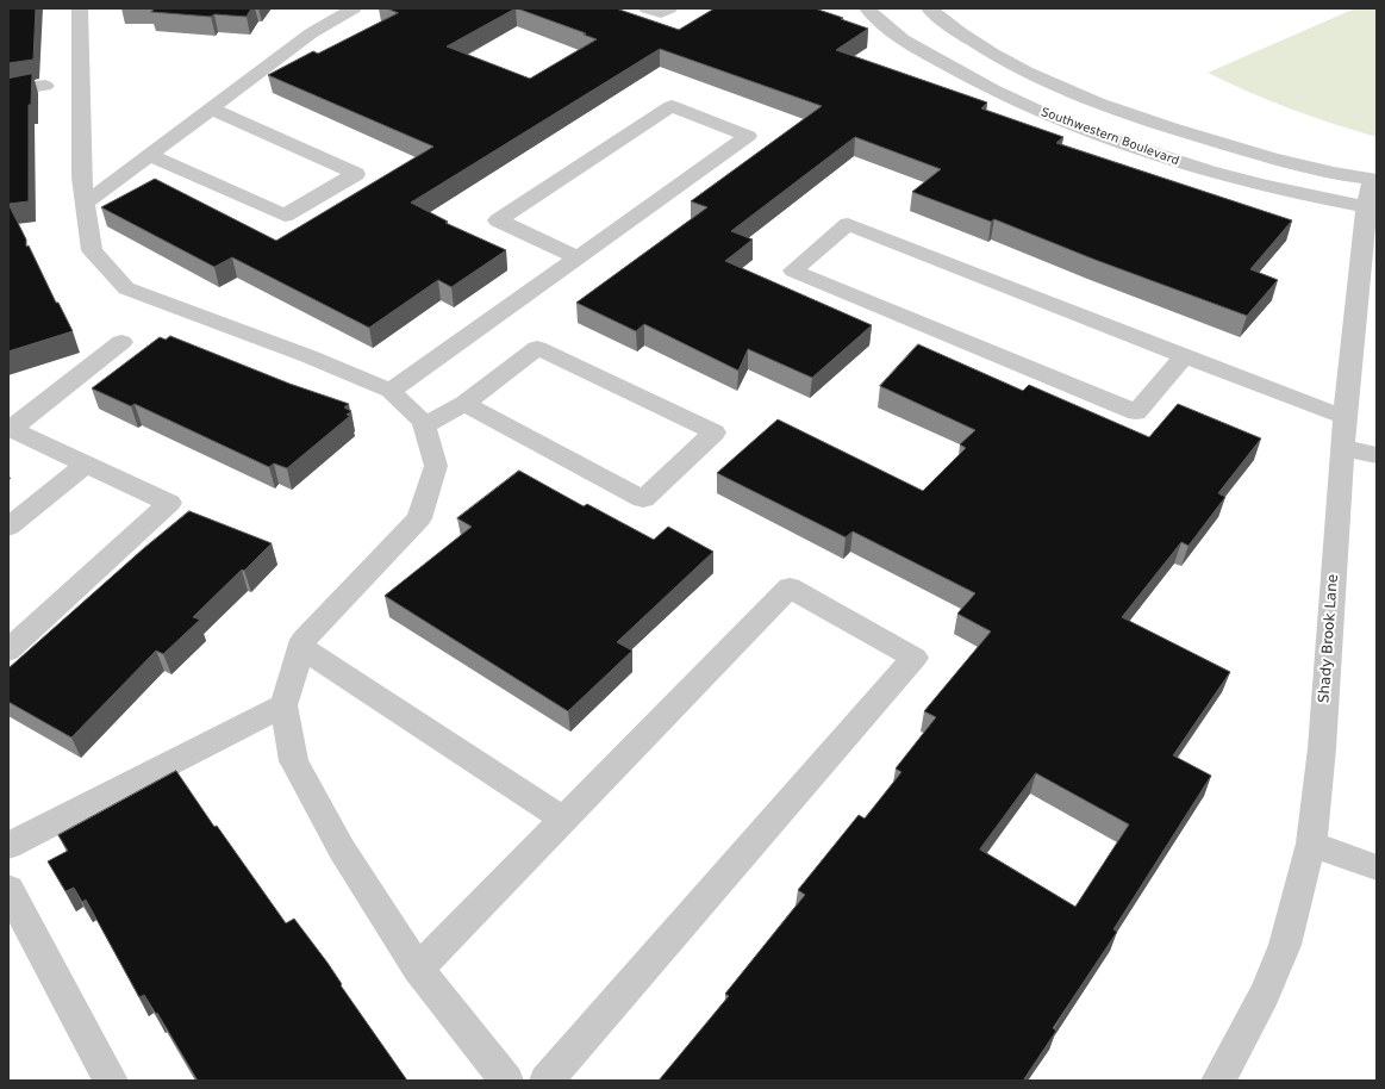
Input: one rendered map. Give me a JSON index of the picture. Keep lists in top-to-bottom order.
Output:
{
  "streets": {
    "street": ["Southwestern Boulevard", "Shady Brook Lane"]
  },
  "crossings": [
    ["Southwestern Boulevard", "Shady Brook Lane"]
  ]
}
